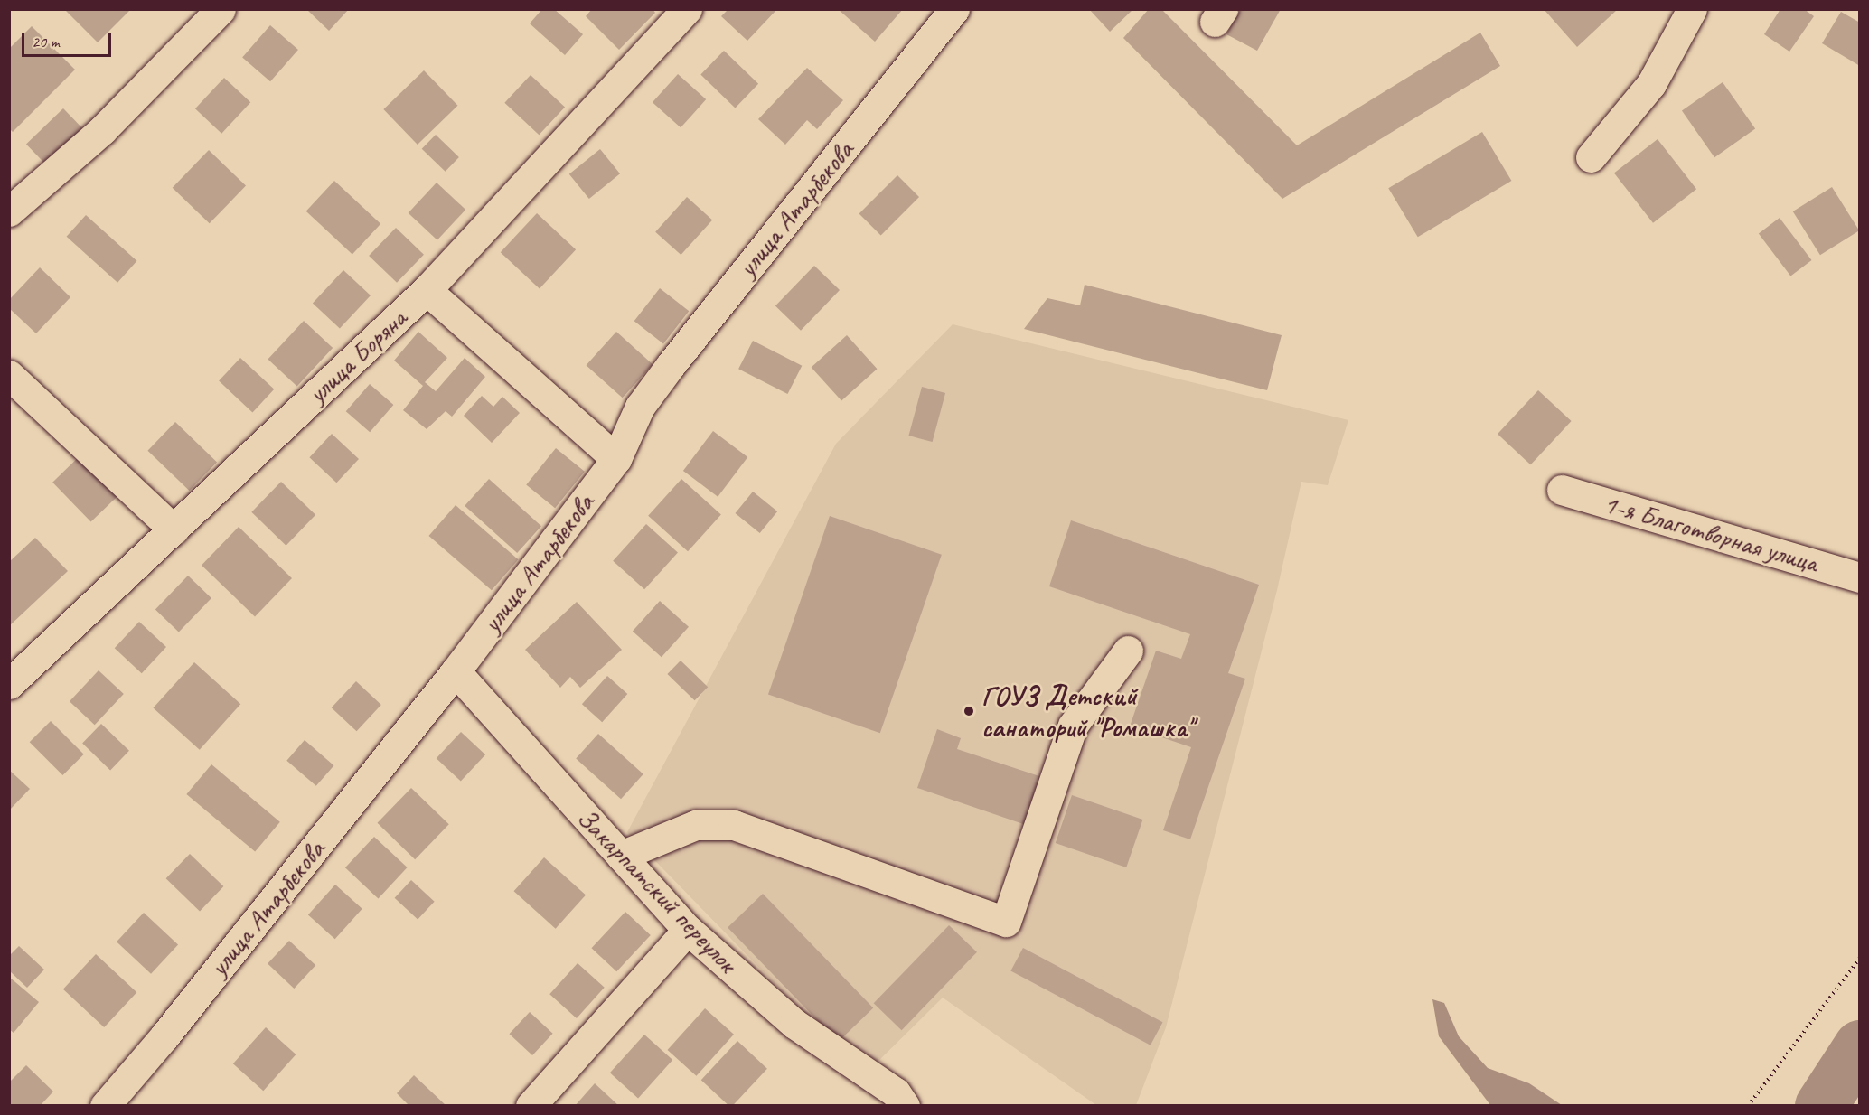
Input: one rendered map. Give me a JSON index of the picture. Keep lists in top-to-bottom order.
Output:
{
  "streets": {
    "street": [
      "улица Атарбекова",
      "улица Боряна",
      "1-я Благотворная улица",
      "Закарпатский переулок"
    ]
  },
  "crossings": [
    ["улица Атарбекова", "Закарпатский переулок"]
  ],
  "places": ["ГОУЗ Детский санаторий \"Ромашка\""],
  "scale_bar": "20 m"
}
